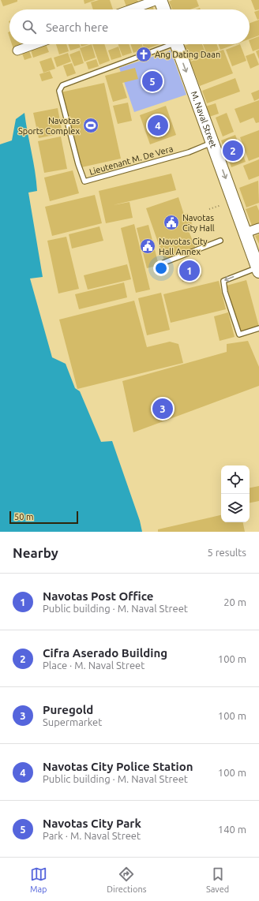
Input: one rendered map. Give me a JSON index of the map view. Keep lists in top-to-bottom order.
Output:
{
  "streets": {
    "main road": ["M. Naval Street"],
    "lane": ["Lieutenant M. De Vera"]
  },
  "crossings": [
    ["M. Naval Street", "Lieutenant M. De Vera"]
  ],
  "one_way": ["M. Naval Street"],
  "places": {
    "church": ["Ang Dating Daan"],
    "sports": ["Navotas Sports Complex"],
    "public building": ["Navotas City Hall", "Navotas City Hall Annex"]
  },
  "scale_bar": "50 m",
  "page": {
    "search": "Search here",
    "pins": [
      "5",
      "4",
      "2",
      "1",
      "3"
    ],
    "scale": "50 m",
    "heading": ["Nearby", "5 results"],
    "list": [
      {
        "mark": "1",
        "name": "Navotas Post Office",
        "note": "Public building · M. Naval Street",
        "value": "20 m"
      },
      {
        "mark": "2",
        "name": "Cifra Aserado Building",
        "note": "Place · M. Naval Street",
        "value": "100 m"
      },
      {
        "mark": "3",
        "name": "Puregold",
        "note": "Supermarket",
        "value": "100 m"
      },
      {
        "mark": "4",
        "name": "Navotas City Police Station",
        "note": "Public building · M. Naval Street",
        "value": "100 m"
      },
      {
        "mark": "5",
        "name": "Navotas City Park",
        "note": "Park · M. Naval Street",
        "value": "140 m"
      }
    ],
    "nav": ["Map", "Directions", "Saved"]
  }
}
